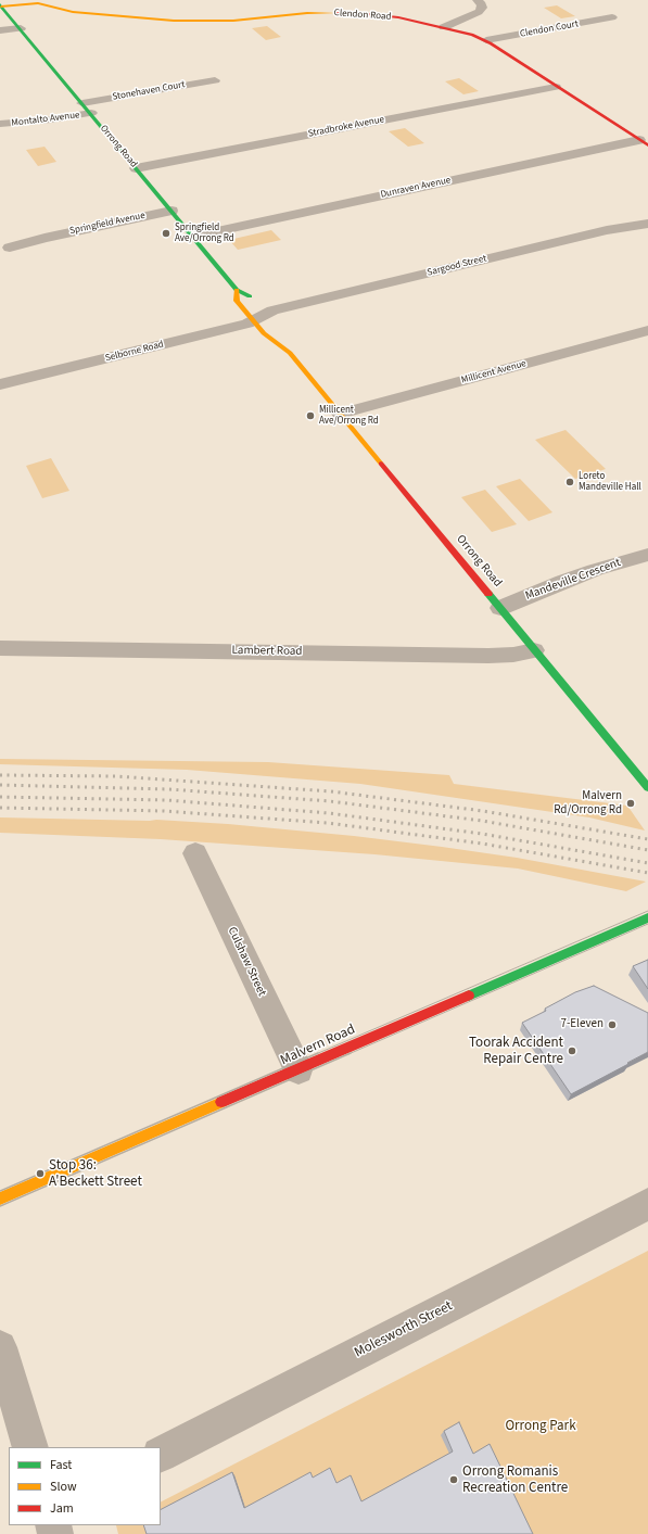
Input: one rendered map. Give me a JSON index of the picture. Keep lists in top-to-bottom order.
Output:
{
  "streets": {
    "main road": ["Clendon Road", "Orrong Road", "Malvern Road"],
    "street": [
      "Clendon Court",
      "Stonehaven Court",
      "Montalto Avenue",
      "Stradbroke Avenue",
      "Dunraven Avenue",
      "Springfield Avenue",
      "Sargood Street",
      "Selborne Road",
      "Millicent Avenue",
      "Mandeville Crescent",
      "Lambert Road",
      "Culshaw Street",
      "Molesworth Street"
    ]
  },
  "crossings": [
    ["Clendon Road", "Clendon Court"],
    ["Clendon Road", "Stradbroke Avenue"],
    ["Clendon Road", "Orrong Road"],
    ["Clendon Road", "Dunraven Avenue"],
    ["Stonehaven Court", "Orrong Road"],
    ["Montalto Avenue", "Orrong Road"],
    ["Stradbroke Avenue", "Orrong Road"],
    ["Orrong Road", "Dunraven Avenue"],
    ["Orrong Road", "Springfield Avenue"],
    ["Orrong Road", "Sargood Street"],
    ["Orrong Road", "Selborne Road"],
    ["Orrong Road", "Millicent Avenue"],
    ["Orrong Road", "Mandeville Crescent"],
    ["Orrong Road", "Lambert Road"],
    ["Sargood Street", "Selborne Road"],
    ["Culshaw Street", "Malvern Road"]
  ],
  "parks": ["Orrong Park"],
  "places": [
    "Springfield Ave/Orrong Rd",
    "Millicent Ave/Orrong Rd",
    "Loreto Mandeville Hall",
    "Malvern Rd/Orrong Rd",
    "7-Eleven",
    "Toorak Accident Repair Centre",
    "Stop 36: A'Beckett Street",
    "Orrong Romanis Recreation Centre"
  ],
  "legend": ["Fast", "Slow", "Jam"]
}
